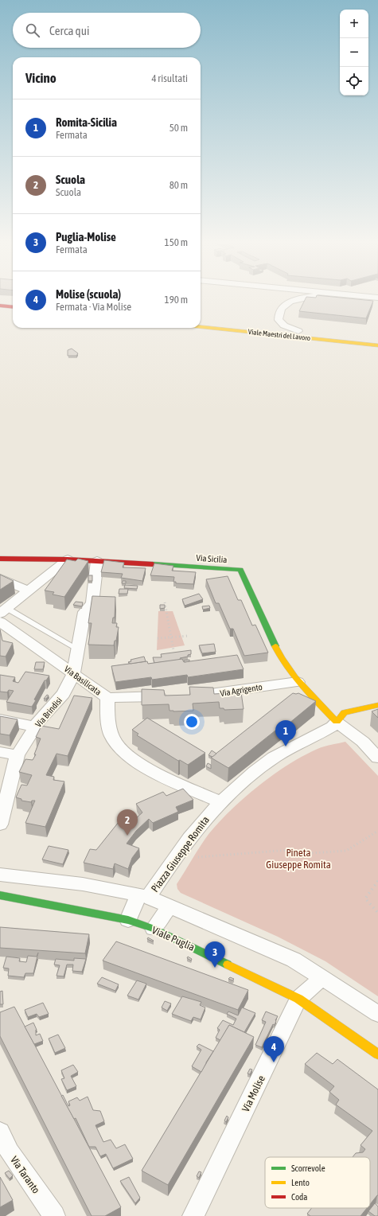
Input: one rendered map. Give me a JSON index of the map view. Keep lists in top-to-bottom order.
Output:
{
  "streets": {
    "street": [
      "Viale Maestri del Lavoro",
      "Via Sicilia",
      "Via Basilicata",
      "Via Agrigento",
      "Via Brindisi",
      "Piazza Giuseppe Romita",
      "Viale Puglia",
      "Via Molise",
      "Via Taranto"
    ]
  },
  "crossings": [
    ["Via Sicilia", "Via Agrigento"],
    ["Via Sicilia", "Via Brindisi"],
    ["Via Sicilia", "Piazza Giuseppe Romita"],
    ["Via Basilicata", "Via Brindisi"],
    ["Via Basilicata", "Piazza Giuseppe Romita"],
    ["Piazza Giuseppe Romita", "Viale Puglia"],
    ["Viale Puglia", "Via Molise"]
  ],
  "parks": ["Pineta Giuseppe Romita"],
  "legend": ["Scorrevole", "Lento", "Coda"],
  "page": {
    "map_buttons": ["+", "−"],
    "search": "Cerca qui",
    "heading": ["Vicino", "4 risultati"],
    "list": [
      {
        "mark": "1",
        "name": "Romita-Sicilia",
        "note": "Fermata",
        "value": "50 m"
      },
      {
        "mark": "2",
        "name": "Scuola",
        "note": "Scuola",
        "value": "80 m"
      },
      {
        "mark": "3",
        "name": "Puglia-Molise",
        "note": "Fermata",
        "value": "150 m"
      },
      {
        "mark": "4",
        "name": "Molise (scuola)",
        "note": "Fermata · Via Molise",
        "value": "190 m"
      }
    ],
    "pins": [
      "1",
      "2",
      "3",
      "4"
    ]
  }
}
